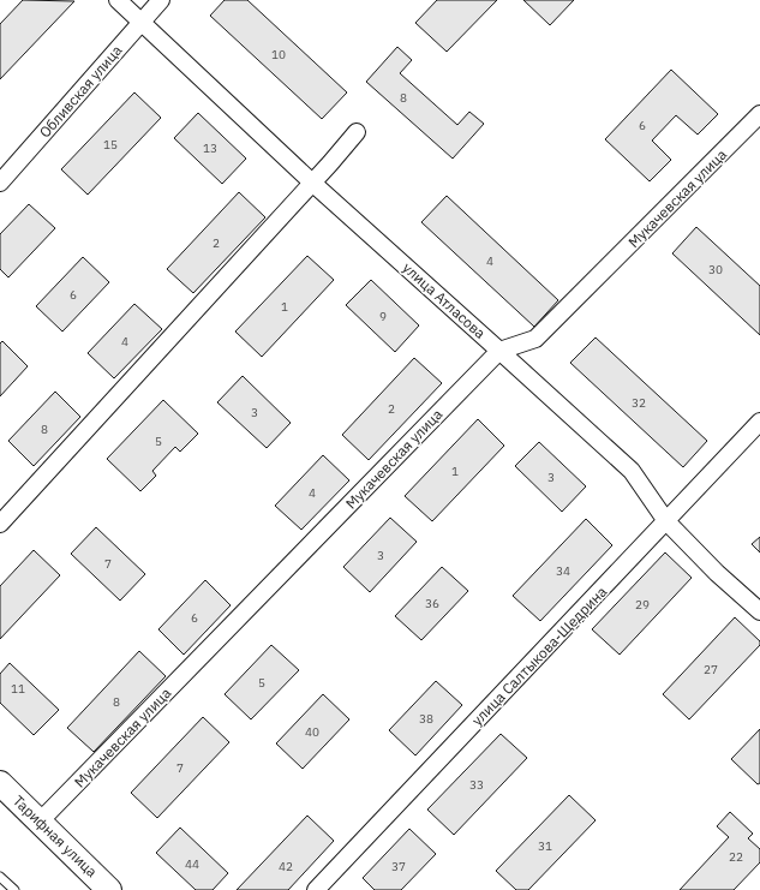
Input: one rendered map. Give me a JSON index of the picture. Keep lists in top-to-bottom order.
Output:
{
  "streets": {
    "street": [
      "Обливская улица",
      "Мукачевская улица",
      "улица Атласова",
      "улица Салтыкова-Щедрина",
      "Тарифная улица"
    ]
  },
  "crossings": [
    ["Обливская улица", "улица Атласова"],
    ["Мукачевская улица", "улица Атласова"],
    ["Мукачевская улица", "Тарифная улица"],
    ["улица Атласова", "улица Салтыкова-Щедрина"]
  ],
  "house_numbers": [
    "10",
    "8",
    "6",
    "15",
    "13",
    "2",
    "4",
    "30",
    "6",
    "1",
    "9",
    "4",
    "32",
    "2",
    "3",
    "8",
    "5",
    "1",
    "3",
    "4",
    "3",
    "7",
    "34",
    "36",
    "29",
    "6",
    "27",
    "5",
    "11",
    "8",
    "38",
    "40",
    "7",
    "33",
    "31",
    "22",
    "44",
    "42",
    "37"
  ]
}
